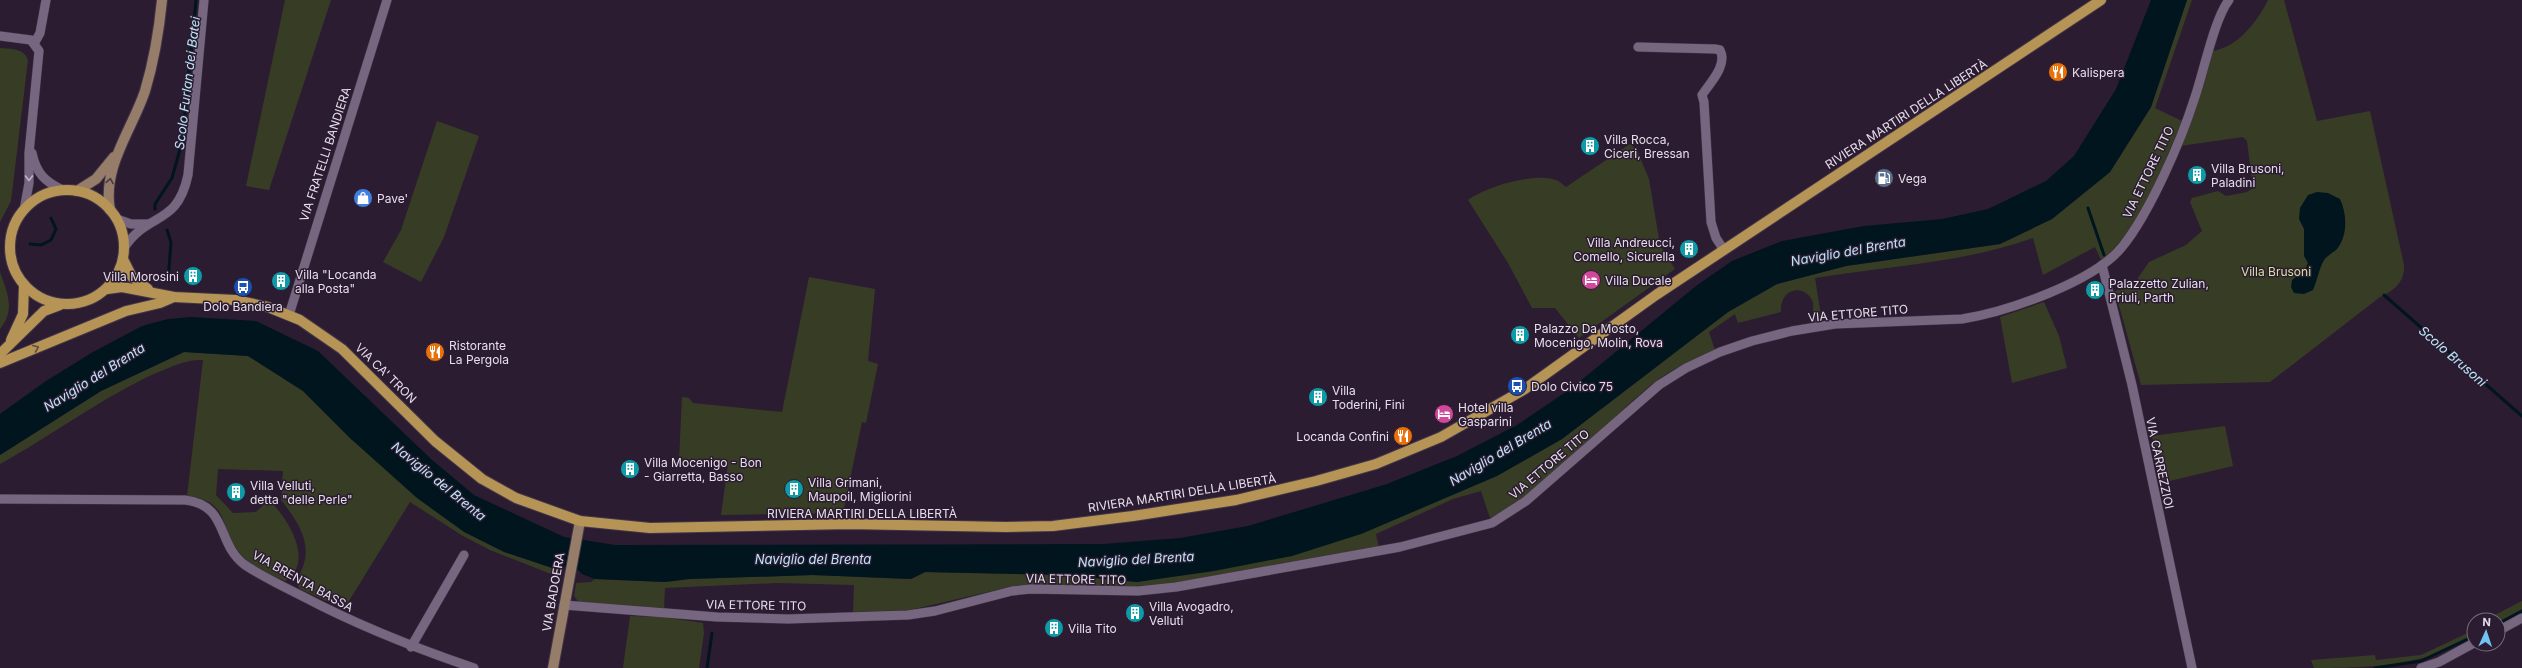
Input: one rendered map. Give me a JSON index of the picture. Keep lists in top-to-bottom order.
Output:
{
  "streets": {
    "main road": ["RIVIERA MARTIRI DELLA LIBERTÀ", "VIA CA' TRON", "VIA BADOERA"],
    "street": [
      "VIA FRATELLI BANDIERA",
      "VIA ETTORE TITO",
      "VIA CARREZZIOI",
      "VIA BRENTA BASSA"
    ]
  },
  "crossings": [
    ["RIVIERA MARTIRI DELLA LIBERTÀ", "VIA CA' TRON"],
    ["RIVIERA MARTIRI DELLA LIBERTÀ", "VIA BADOERA"],
    ["VIA FRATELLI BANDIERA", "VIA CA' TRON"],
    ["VIA ETTORE TITO", "VIA CARREZZIOI"],
    ["VIA ETTORE TITO", "VIA BADOERA"],
    ["VIA CA' TRON", "VIA BADOERA"]
  ],
  "water": ["Scolo Furlan dei Batei", "Naviglio del Brenta", "Scolo Brusoni"],
  "parks": ["Villa Brusoni"],
  "places": {
    "restaurant": ["Kalispera", "Ristorante La Pergola", "Locanda Confini"],
    "building": [
      "Villa Rocca, Ciceri, Bressan",
      "Villa Brusoni, Paladini",
      "Villa Andreucci, Comello, Sicurella",
      "Villa Morosini",
      "Villa \"Locanda alla Posta\"",
      "Palazzetto Zulian, Priuli, Parth",
      "Palazzo Da Mosto, Mocenigo, Molin, Rova",
      "Villa Toderini, Fini",
      "Villa Mocenigo - Bon - Giarretta, Basso",
      "Villa Grimani, Maupoil, Migliorini",
      "Villa Velluti, detta \"delle Perle\"",
      "Villa Avogadro, Velluti",
      "Villa Tito"
    ],
    "fuel station": ["Vega"],
    "shop": ["Pave'"],
    "hotel": ["Villa Ducale", "Hotel villa Gasparini"],
    "bus stop": ["Dolo Bandiera", "Dolo Civico 75"]
  },
  "north": "top"
}
